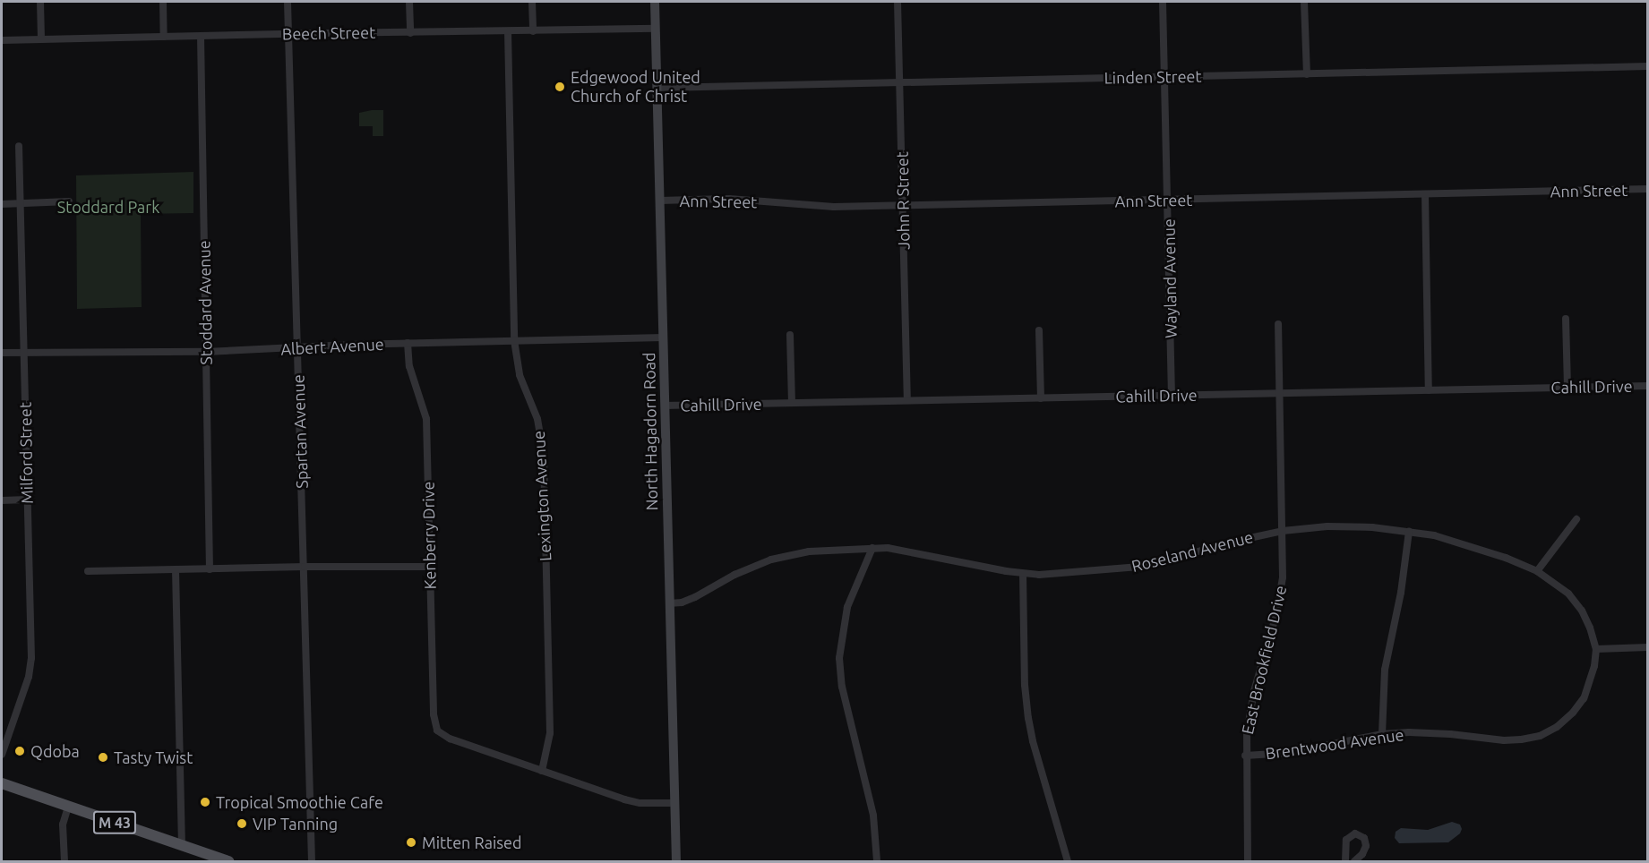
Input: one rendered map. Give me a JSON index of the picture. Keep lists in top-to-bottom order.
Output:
{
  "streets": {
    "main road": ["M 43"],
    "street": [
      "Beech Street",
      "Linden Street",
      "Ann Street",
      "John R Street",
      "Wayland Avenue",
      "Stoddard Avenue",
      "Albert Avenue",
      "Cahill Drive",
      "Spartan Avenue",
      "North Hagadorn Road",
      "Milford Street",
      "Lexington Avenue",
      "Kenberry Drive",
      "Roseland Avenue",
      "East Brookfield Drive",
      "Brentwood Avenue"
    ]
  },
  "crossings": [
    ["Beech Street", "Stoddard Avenue"],
    ["Beech Street", "Spartan Avenue"],
    ["Beech Street", "North Hagadorn Road"],
    ["Beech Street", "Lexington Avenue"],
    ["Linden Street", "John R Street"],
    ["Linden Street", "Wayland Avenue"],
    ["Linden Street", "North Hagadorn Road"],
    ["Ann Street", "John R Street"],
    ["Ann Street", "Wayland Avenue"],
    ["Ann Street", "North Hagadorn Road"],
    ["John R Street", "Cahill Drive"],
    ["Wayland Avenue", "Cahill Drive"],
    ["Stoddard Avenue", "Albert Avenue"],
    ["Albert Avenue", "Spartan Avenue"],
    ["Albert Avenue", "North Hagadorn Road"],
    ["Albert Avenue", "Milford Street"],
    ["Albert Avenue", "Lexington Avenue"],
    ["Albert Avenue", "Kenberry Drive"],
    ["Cahill Drive", "North Hagadorn Road"],
    ["Cahill Drive", "East Brookfield Drive"],
    ["North Hagadorn Road", "Roseland Avenue"],
    ["Lexington Avenue", "Kenberry Drive"],
    ["Roseland Avenue", "East Brookfield Drive"],
    ["Roseland Avenue", "Brentwood Avenue"],
    ["East Brookfield Drive", "Brentwood Avenue"]
  ],
  "parks": ["Stoddard Park"],
  "places": [
    "Edgewood United Church of Christ",
    "Qdoba",
    "Tasty Twist",
    "Tropical Smoothie Cafe",
    "VIP Tanning",
    "Mitten Raised"
  ]
}
